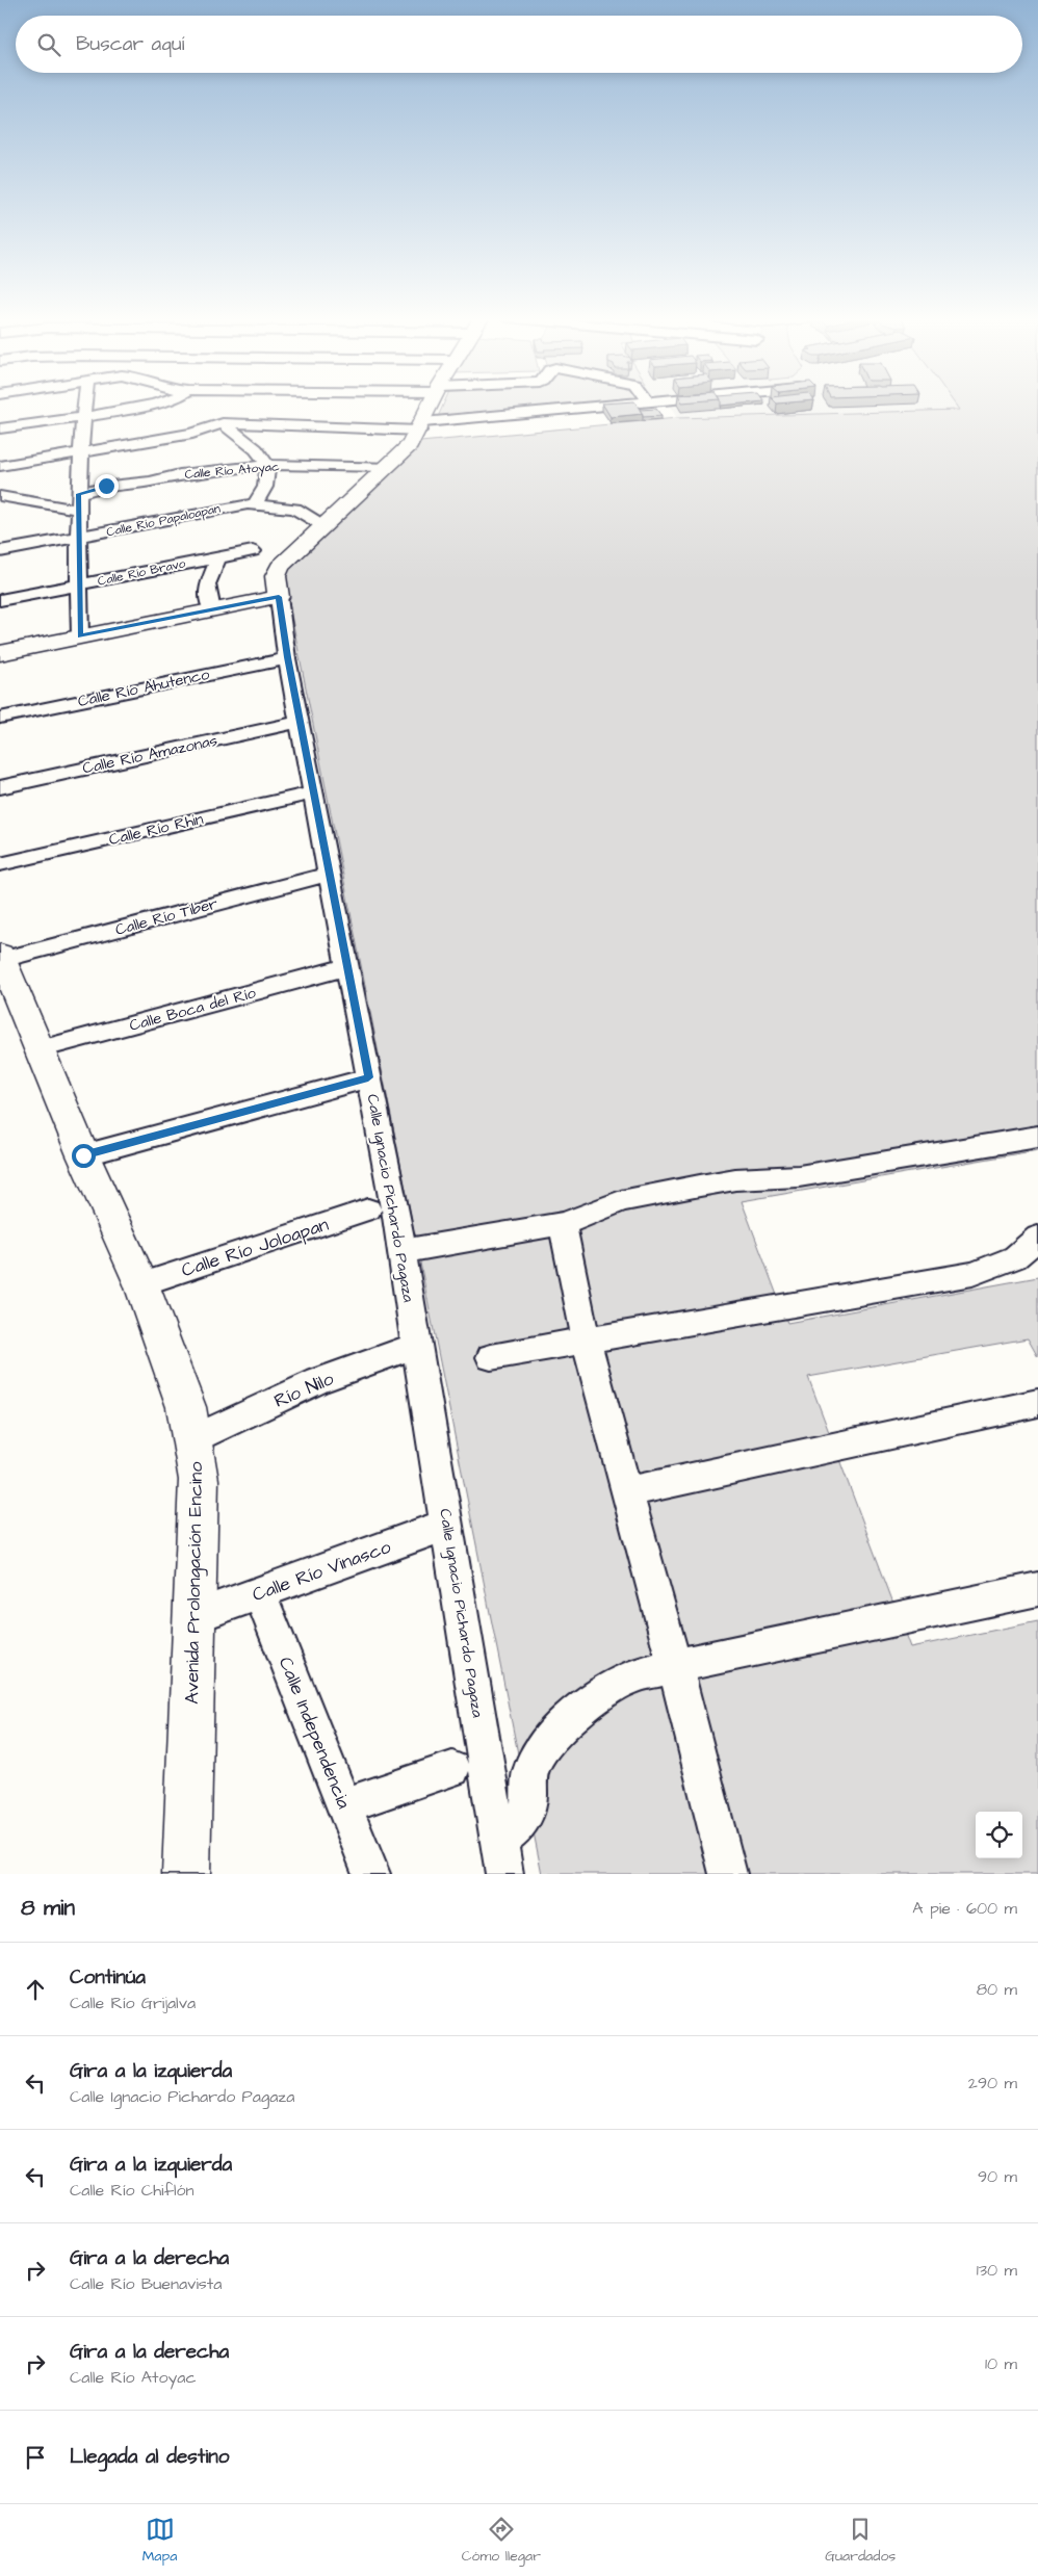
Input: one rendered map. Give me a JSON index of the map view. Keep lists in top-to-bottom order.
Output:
{
  "streets": {
    "street": [
      "Calle Río Atoyac",
      "Calle Río Papaloapan",
      "Calle Río Bravo",
      "Calle Río Ahutenco",
      "Calle Río Amazonas",
      "Calle Río Rhin",
      "Calle Río Tiber",
      "Calle Boca del Río",
      "Calle Ignacio Pichardo Pagaza",
      "Calle Río Joloapan",
      "Río Nilo",
      "Calle Río Vinasco",
      "Avenida Prolongación Encino",
      "Calle Independencia"
    ]
  },
  "crossings": [
    ["Calle Río Atoyac", "Calle Ignacio Pichardo Pagaza"],
    ["Calle Río Papaloapan", "Calle Ignacio Pichardo Pagaza"],
    ["Calle Río Ahutenco", "Calle Ignacio Pichardo Pagaza"],
    ["Calle Río Amazonas", "Calle Ignacio Pichardo Pagaza"],
    ["Calle Río Rhin", "Calle Ignacio Pichardo Pagaza"],
    ["Calle Río Tiber", "Calle Ignacio Pichardo Pagaza"],
    ["Calle Río Tiber", "Avenida Prolongación Encino"],
    ["Calle Boca del Río", "Calle Ignacio Pichardo Pagaza"],
    ["Calle Boca del Río", "Avenida Prolongación Encino"],
    ["Calle Ignacio Pichardo Pagaza", "Río Nilo"],
    ["Calle Ignacio Pichardo Pagaza", "Calle Río Vinasco"],
    ["Calle Río Joloapan", "Avenida Prolongación Encino"],
    ["Río Nilo", "Avenida Prolongación Encino"],
    ["Calle Río Vinasco", "Avenida Prolongación Encino"],
    ["Calle Río Vinasco", "Calle Independencia"]
  ],
  "page": {
    "search": "Buscar aquí",
    "heading": ["8 min", "A pie · 600 m"],
    "list": [
      ["Continúa", "Calle Río Grijalva", "80 m"],
      ["Gira a la izquierda", "Calle Ignacio Pichardo Pagaza", "290 m"],
      ["Gira a la izquierda", "Calle Río Chiflón", "90 m"],
      ["Gira a la derecha", "Calle Río Buenavista", "130 m"],
      ["Gira a la derecha", "Calle Río Atoyac", "10 m"],
      "Llegada al destino"
    ],
    "nav": ["Mapa", "Cómo llegar", "Guardados"]
  }
}
